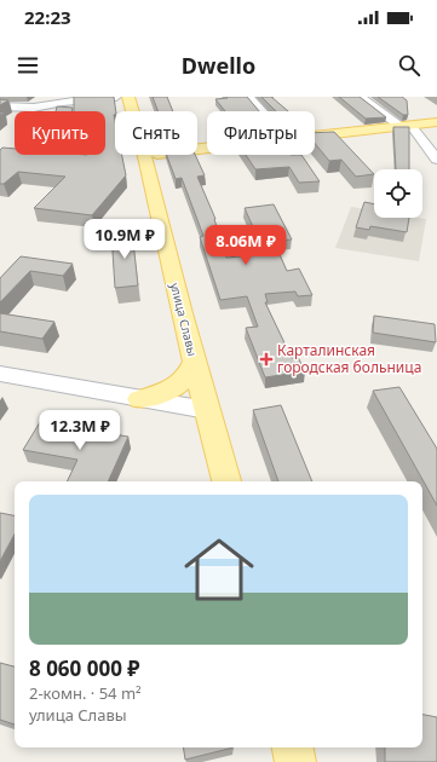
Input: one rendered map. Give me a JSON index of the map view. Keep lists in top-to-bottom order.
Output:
{
  "streets": {
    "main road": ["улица Славы"]
  },
  "places": {
    "health": ["Карталинская городская больница"]
  },
  "page": {
    "status": "22:23",
    "header": "Dwello",
    "chip": ["Купить", "Снять", "Фильтры"],
    "price": ["10.9M ₽", "8.06M ₽", "12.3M ₽"],
    "list": [
      {
        "name": "8 060 000 ₽",
        "note": "2-комн. · 54 m² · улица Славы"
      }
    ]
  }
}
